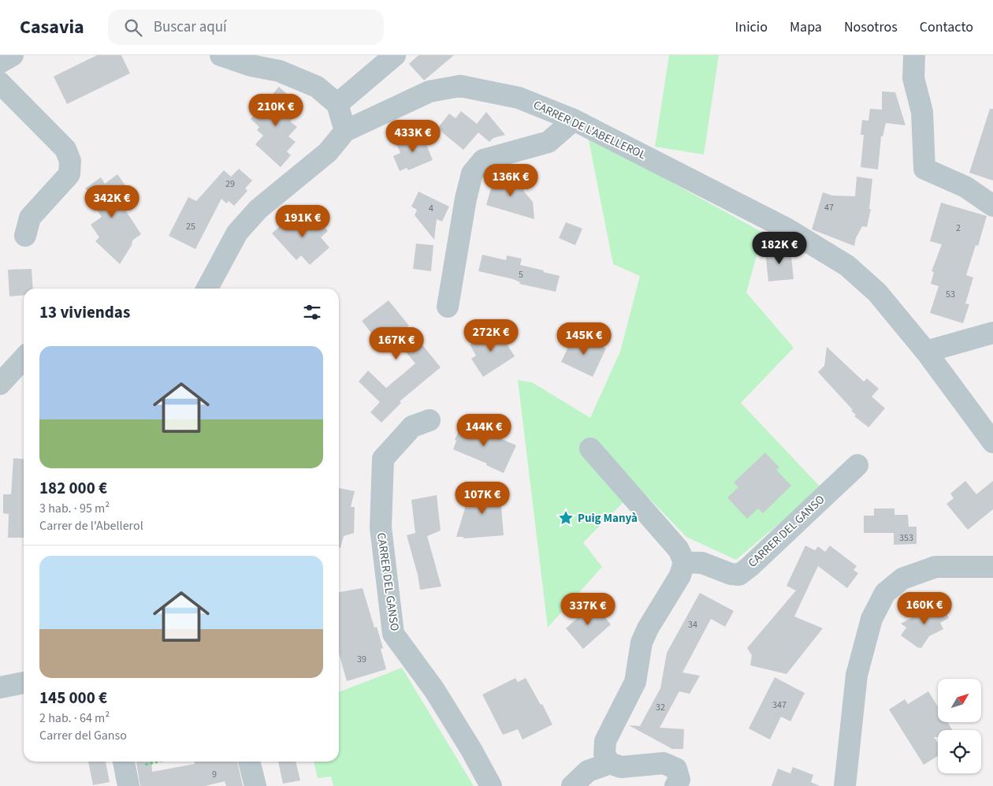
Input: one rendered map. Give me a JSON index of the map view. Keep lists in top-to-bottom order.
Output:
{
  "streets": {
    "street": ["CARRER DE L'ABELLEROL", "CARRER DEL GANSO"]
  },
  "places": {
    "place": ["Puig Manyà"]
  },
  "house_numbers": [
    "29",
    "47",
    "4",
    "25",
    "2",
    "5",
    "53",
    "353",
    "34",
    "39",
    "347",
    "32",
    "9"
  ],
  "north": "top right",
  "page": {
    "header": "Casavia",
    "search": "Buscar aquí",
    "nav": [
      "Inicio",
      "Mapa",
      "Nosotros",
      "Contacto"
    ],
    "price": [
      "210K €",
      "433K €",
      "136K €",
      "342K €",
      "191K €",
      "182K €",
      "272K €",
      "145K €",
      "167K €",
      "144K €",
      "107K €",
      "160K €",
      "337K €"
    ],
    "heading": "13 viviendas",
    "list": [
      {
        "name": "182 000 €",
        "note": "3 hab. · 95 m² · Carrer de l'Abellerol"
      },
      {
        "name": "145 000 €",
        "note": "2 hab. · 64 m² · Carrer del Ganso"
      }
    ]
  }
}
